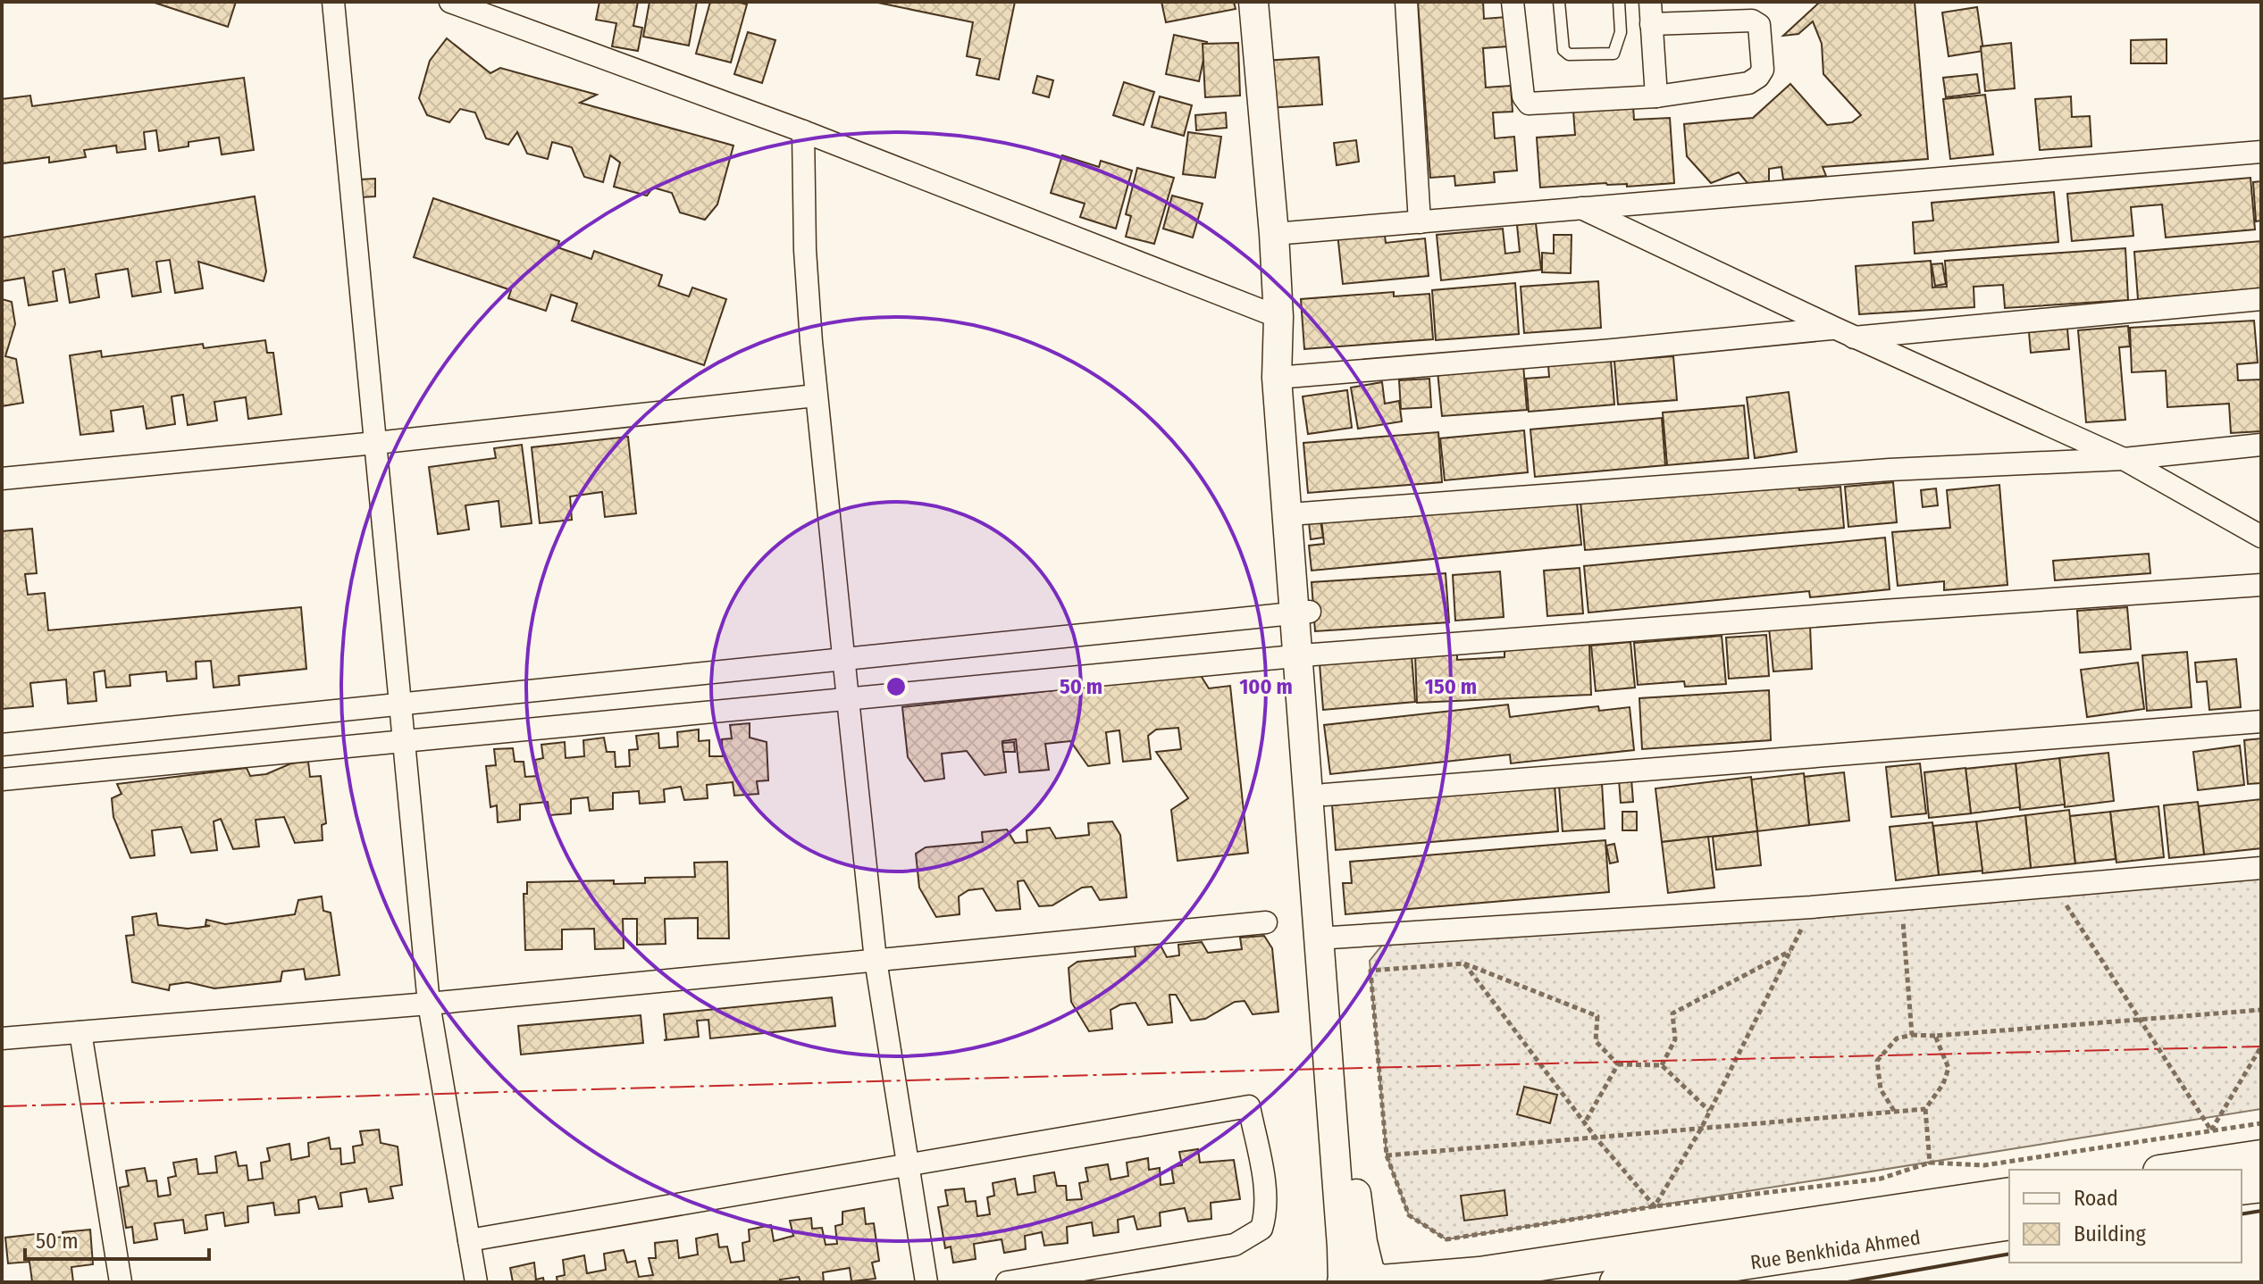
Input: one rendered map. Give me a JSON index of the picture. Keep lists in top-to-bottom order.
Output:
{
  "streets": {
    "main road": ["Rue Benkhida Ahmed"]
  },
  "legend": ["Road", "Building"],
  "scale_bar": "50 m",
  "rings": ["50 m", "100 m", "150 m"]
}
